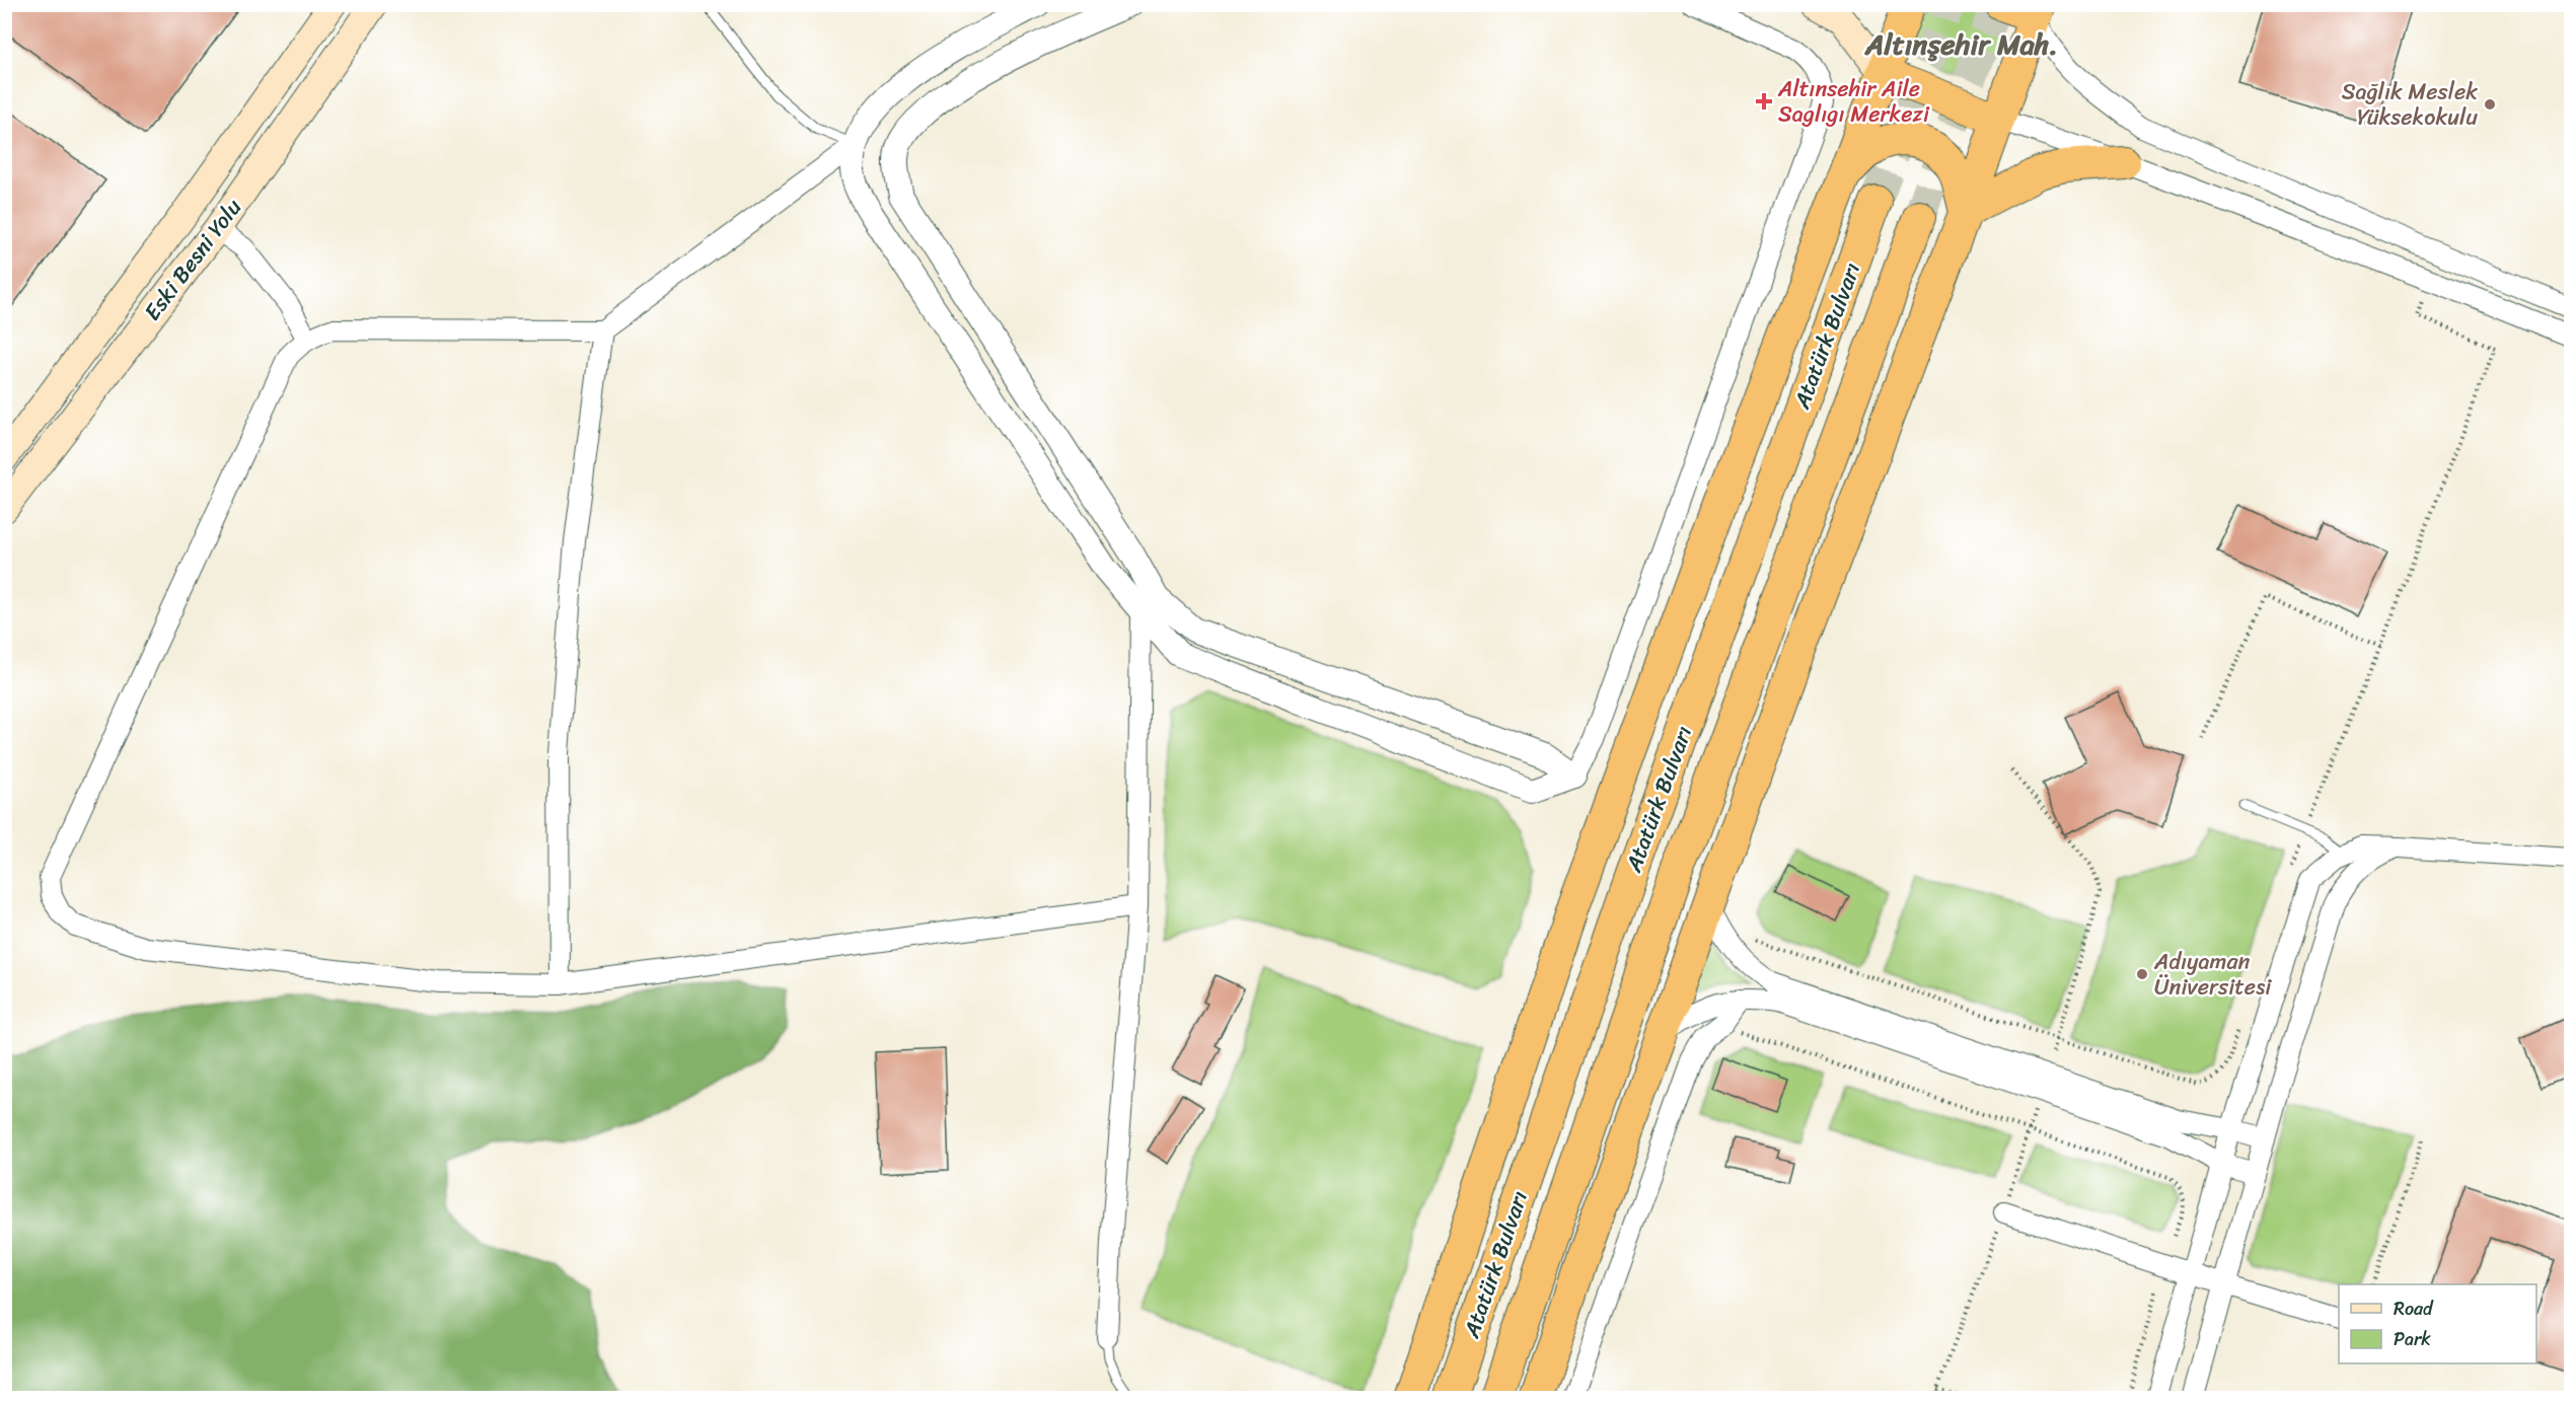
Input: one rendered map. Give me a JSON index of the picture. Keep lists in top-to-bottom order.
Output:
{
  "streets": {
    "highway": ["Atatürk Bulvarı"],
    "main road": ["Eski Besni Yolu"]
  },
  "districts": ["Altınşehir Mah."],
  "places": {
    "health": ["Altınsehir Aile Saglıgı Merkezi"],
    "other": ["Sağlık Meslek Yüksekokulu", "Adıyaman Üniversitesi"]
  },
  "legend": ["Road", "Park"]
}
